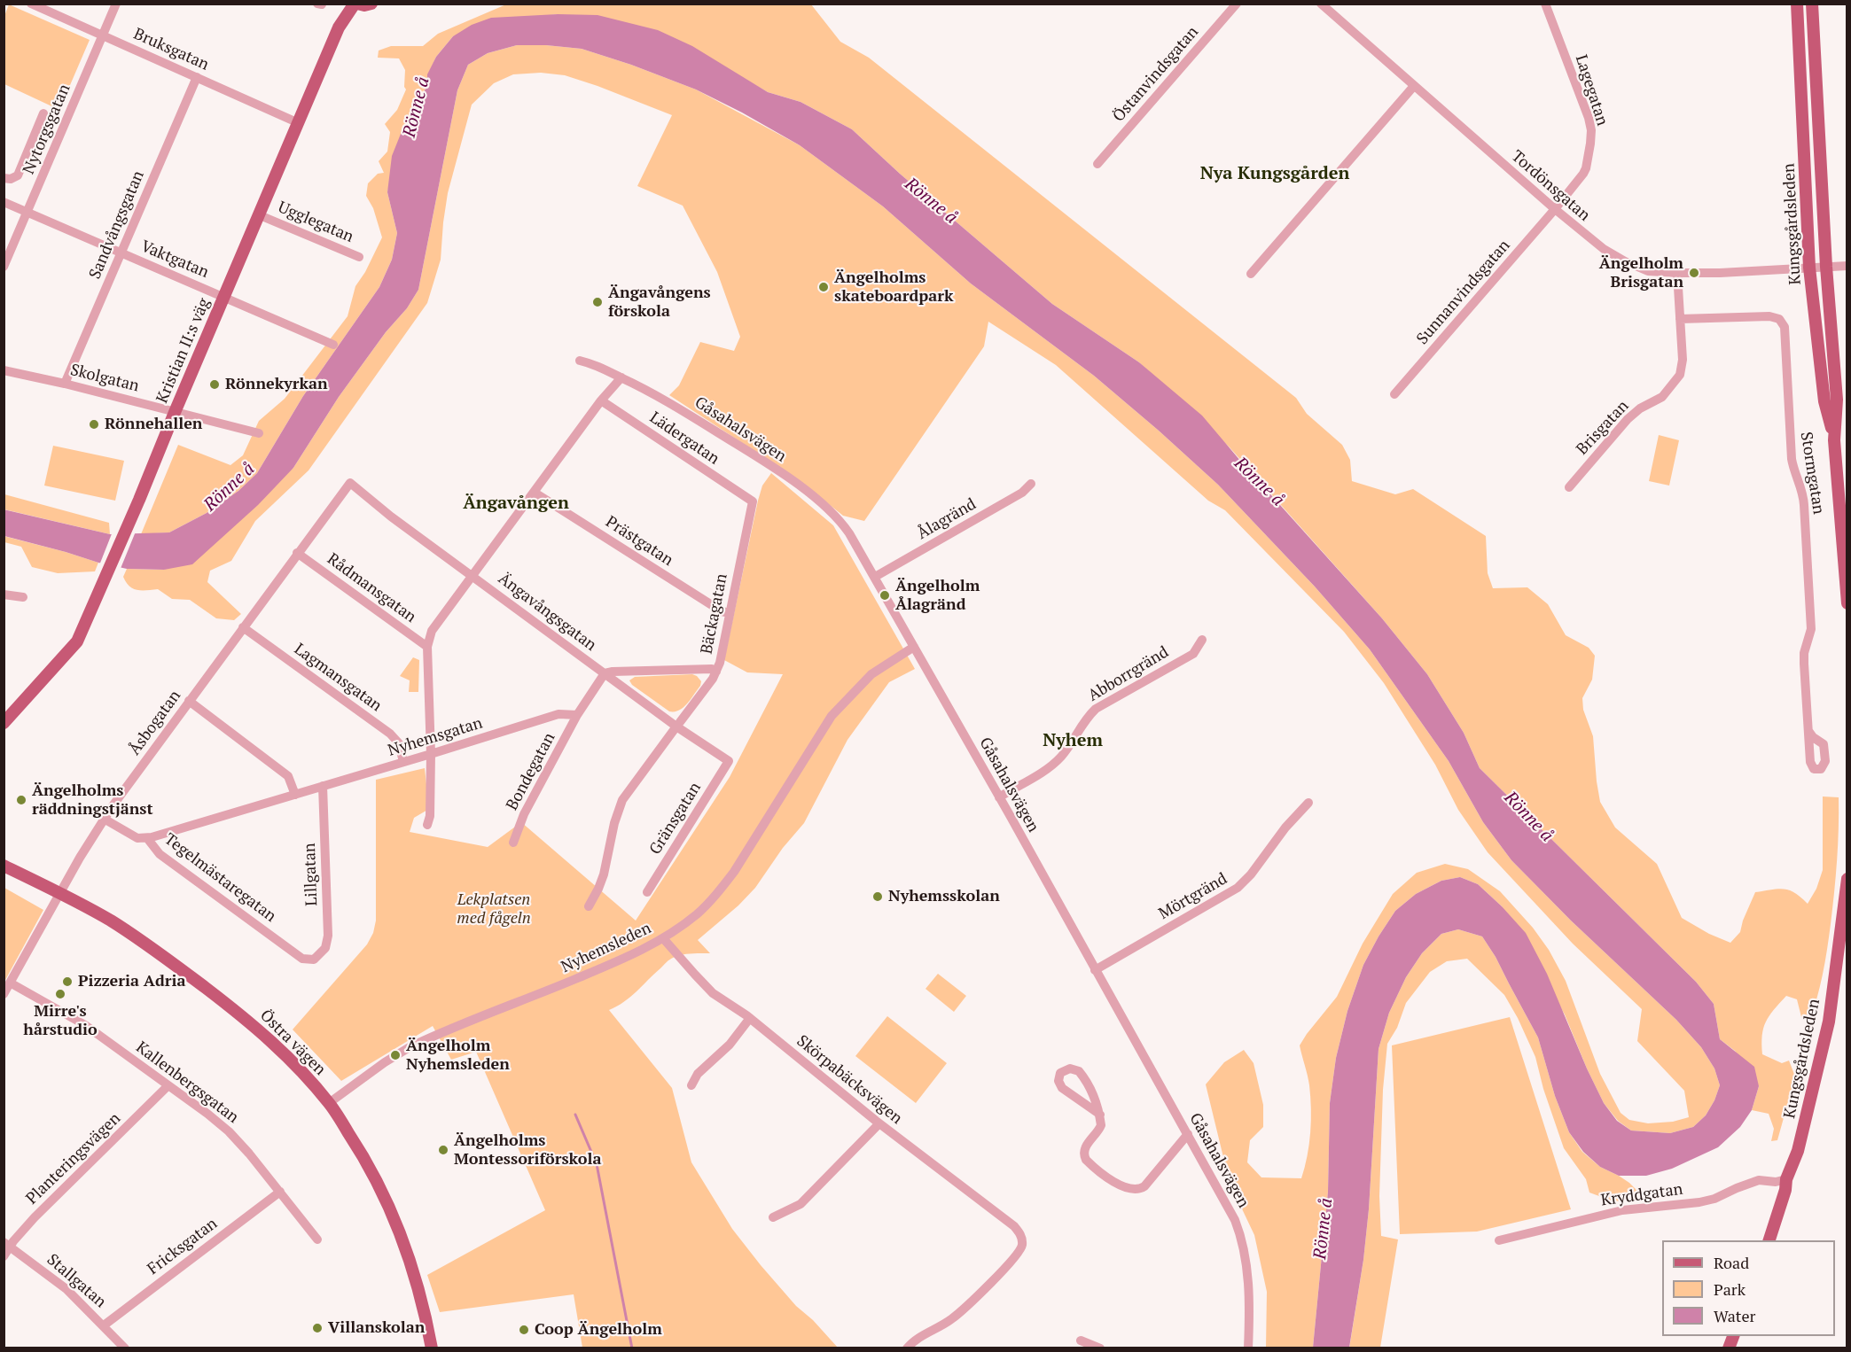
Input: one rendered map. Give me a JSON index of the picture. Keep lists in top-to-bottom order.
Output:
{
  "streets": {
    "main road": ["Kungsgårdsleden", "Kristian II:s väg", "Östra vägen"],
    "street": [
      "Bruksgatan",
      "Östanvindsgatan",
      "Lagegatan",
      "Nytorgsgatan",
      "Tordönsgatan",
      "Ugglegatan",
      "Sandvångsgatan",
      "Vaktgatan",
      "Sunnanvindsgatan",
      "Skolgatan",
      "Brisgatan",
      "Gåsahalsvägen",
      "Lädergatan",
      "Stormgatan",
      "Ålagränd",
      "Prästgatan",
      "Rådmansgatan",
      "Ängavångsgatan",
      "Bäckagatan",
      "Abborrgränd",
      "Lagmansgatan",
      "Åsbogatan",
      "Nyhemsgatan",
      "Bondegatan",
      "Gränsgatan",
      "Lillgatan",
      "Tegelmästaregatan",
      "Mörtgränd",
      "Nyhemsleden",
      "Skörpabäcksvägen",
      "Kallenbergsgatan",
      "Planteringsvägen",
      "Kryddgatan",
      "Fricksgatan",
      "Stallgatan"
    ]
  },
  "crossings": [
    ["Bruksgatan", "Nytorgsgatan"],
    ["Bruksgatan", "Sandvångsgatan"],
    ["Bruksgatan", "Kristian II:s väg"],
    ["Lagegatan", "Tordönsgatan"],
    ["Lagegatan", "Sunnanvindsgatan"],
    ["Nytorgsgatan", "Vaktgatan"],
    ["Tordönsgatan", "Kungsgårdsleden"],
    ["Tordönsgatan", "Sunnanvindsgatan"],
    ["Tordönsgatan", "Brisgatan"],
    ["Ugglegatan", "Kristian II:s väg"],
    ["Kungsgårdsleden", "Kryddgatan"],
    ["Sandvångsgatan", "Vaktgatan"],
    ["Sandvångsgatan", "Skolgatan"],
    ["Vaktgatan", "Kristian II:s väg"],
    ["Kristian II:s väg", "Skolgatan"],
    ["Brisgatan", "Stormgatan"],
    ["Gåsahalsvägen", "Ålagränd"],
    ["Gåsahalsvägen", "Abborrgränd"],
    ["Gåsahalsvägen", "Mörtgränd"],
    ["Gåsahalsvägen", "Nyhemsleden"],
    ["Lädergatan", "Bäckagatan"],
    ["Prästgatan", "Bäckagatan"],
    ["Rådmansgatan", "Åsbogatan"],
    ["Ängavångsgatan", "Bäckagatan"],
    ["Ängavångsgatan", "Åsbogatan"],
    ["Ängavångsgatan", "Gränsgatan"],
    ["Lagmansgatan", "Åsbogatan"],
    ["Lagmansgatan", "Nyhemsgatan"],
    ["Åsbogatan", "Tegelmästaregatan"],
    ["Åsbogatan", "Östra vägen"],
    ["Åsbogatan", "Kallenbergsgatan"],
    ["Nyhemsgatan", "Bondegatan"],
    ["Nyhemsgatan", "Lillgatan"],
    ["Nyhemsgatan", "Tegelmästaregatan"],
    ["Lillgatan", "Tegelmästaregatan"],
    ["Nyhemsleden", "Östra vägen"],
    ["Nyhemsleden", "Skörpabäcksvägen"],
    ["Kallenbergsgatan", "Planteringsvägen"],
    ["Kallenbergsgatan", "Fricksgatan"],
    ["Planteringsvägen", "Stallgatan"],
    ["Fricksgatan", "Stallgatan"]
  ],
  "districts": ["Nya Kungsgården", "Ängavången", "Nyhem"],
  "water": ["Rönne å"],
  "parks": ["Lekplatsen med fågeln"],
  "places": [
    "Ängelholm Brisgatan",
    "Ängelholms skateboardpark",
    "Ängavångens förskola",
    "Rönnekyrkan",
    "Rönnehallen",
    "Ängelholm Ålagränd",
    "Ängelholms räddningstjänst",
    "Nyhemsskolan",
    "Pizzeria Adria",
    "Mirre's hårstudio",
    "Ängelholm Nyhemsleden",
    "Ängelholms Montessoriförskola",
    "Villanskolan",
    "Coop Ängelholm"
  ],
  "legend": ["Road", "Park", "Water"]
}
